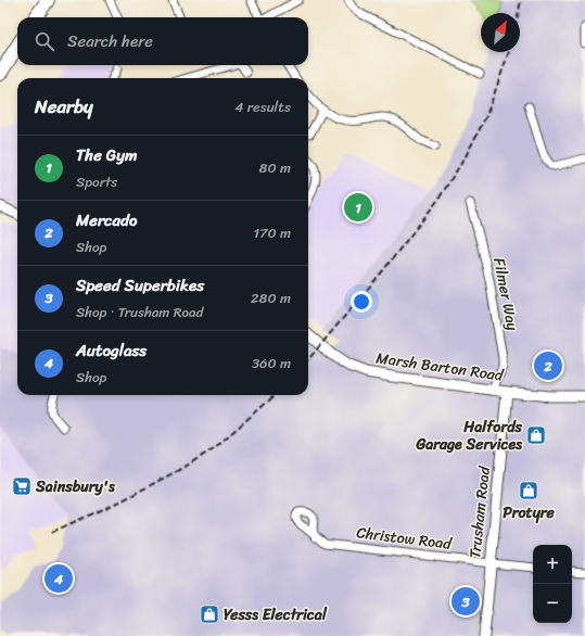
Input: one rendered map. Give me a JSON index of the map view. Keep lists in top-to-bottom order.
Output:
{
  "streets": {
    "street": [
      "Filmer Way",
      "Marsh Barton Road",
      "Trusham Road",
      "Christow Road"
    ]
  },
  "crossings": [
    ["Filmer Way", "Marsh Barton Road"],
    ["Marsh Barton Road", "Trusham Road"],
    ["Trusham Road", "Christow Road"]
  ],
  "places": {
    "shop": ["Halfords Garage Services", "Protyre", "Yesss Electrical"],
    "supermarket": ["Sainsbury's"]
  },
  "north": "top right",
  "page": {
    "search": "Search here",
    "heading": ["Nearby", "4 results"],
    "list": [
      {
        "mark": "1",
        "name": "The Gym",
        "note": "Sports",
        "value": "80 m"
      },
      {
        "mark": "2",
        "name": "Mercado",
        "note": "Shop",
        "value": "170 m"
      },
      {
        "mark": "3",
        "name": "Speed Superbikes",
        "note": "Shop · Trusham Road",
        "value": "280 m"
      },
      {
        "mark": "4",
        "name": "Autoglass",
        "note": "Shop",
        "value": "360 m"
      }
    ],
    "pins": [
      "1",
      "2",
      "4",
      "3"
    ],
    "map_buttons": ["+", "−"]
  }
}
